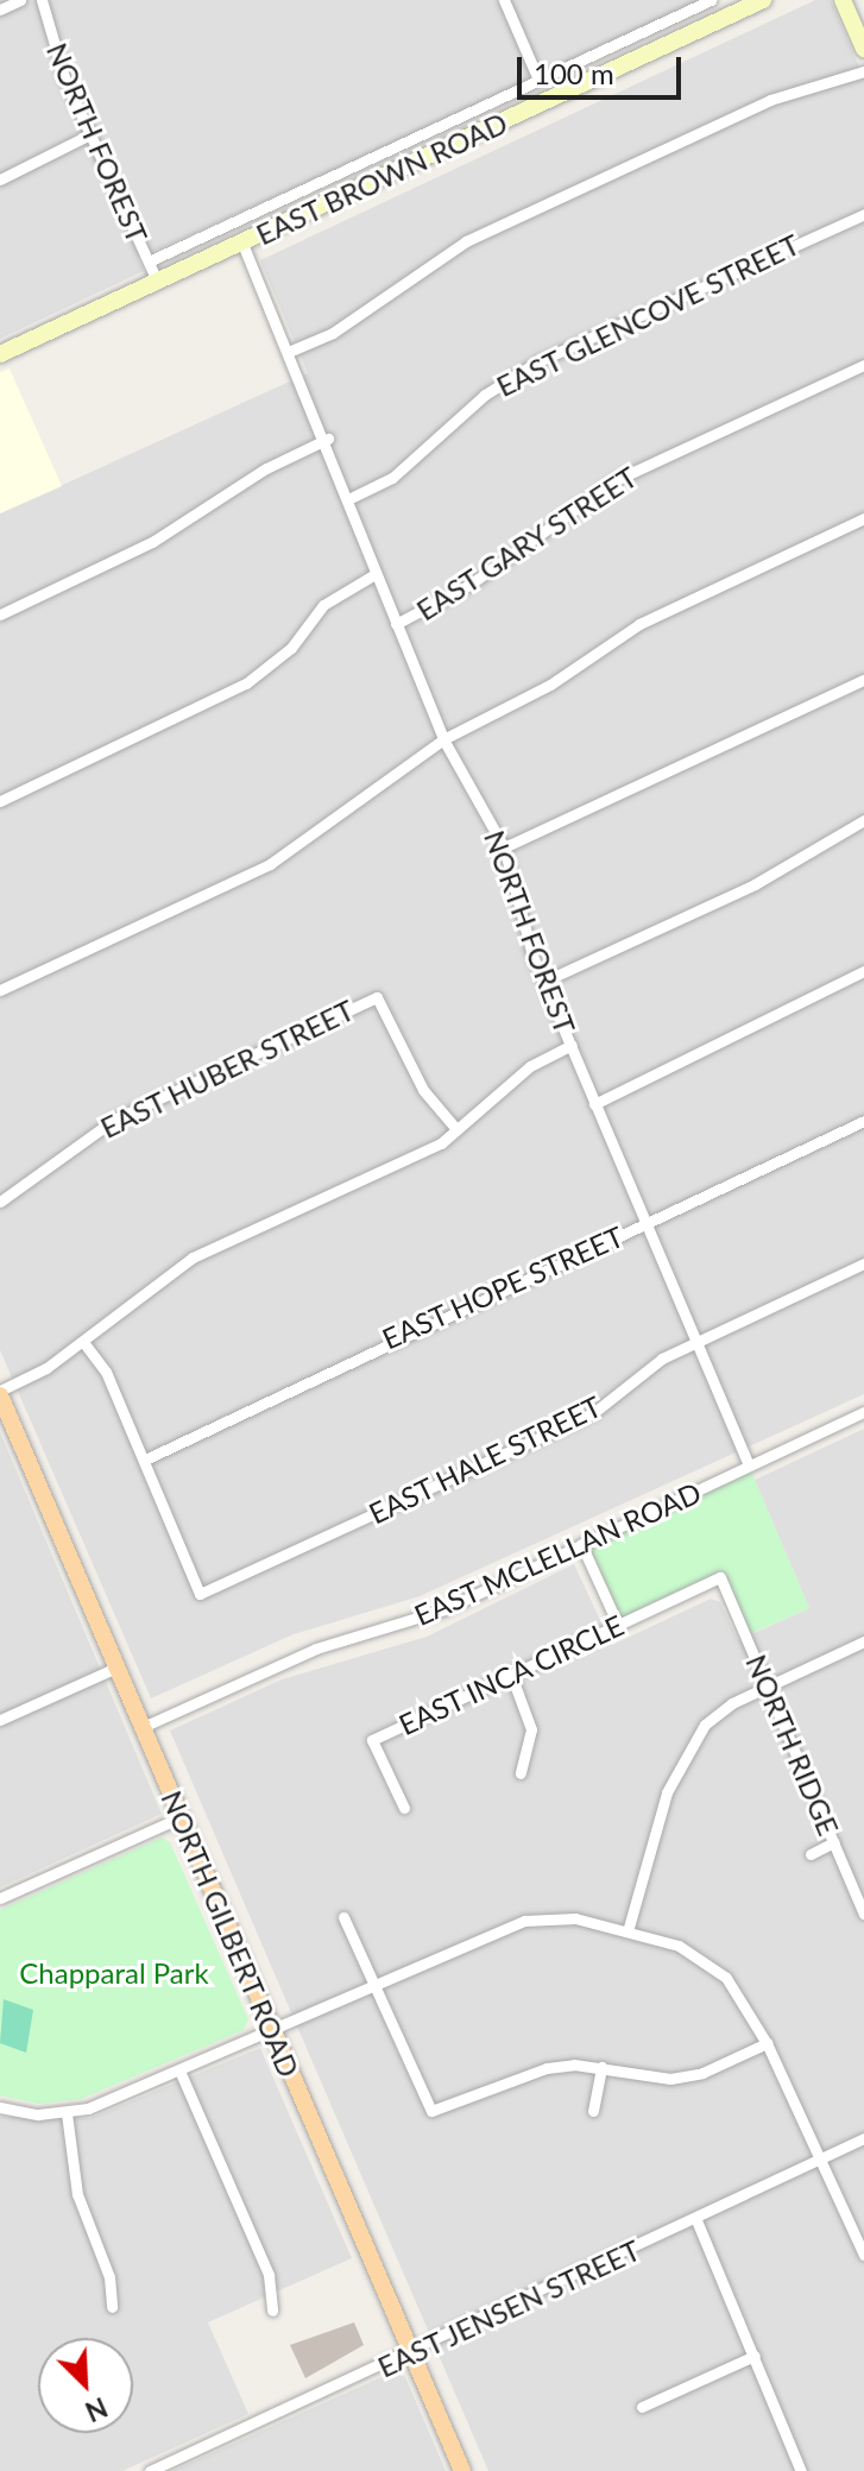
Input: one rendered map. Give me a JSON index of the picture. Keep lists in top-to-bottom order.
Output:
{
  "streets": {
    "main road": ["EAST BROWN ROAD", "NORTH GILBERT ROAD"],
    "street": [
      "NORTH FOREST",
      "EAST GLENCOVE STREET",
      "EAST GARY STREET",
      "EAST HUBER STREET",
      "EAST HOPE STREET",
      "EAST HALE STREET",
      "EAST MCLELLAN ROAD",
      "EAST INCA CIRCLE",
      "NORTH RIDGE",
      "EAST JENSEN STREET"
    ]
  },
  "crossings": [
    ["NORTH FOREST", "EAST BROWN ROAD"],
    ["NORTH FOREST", "EAST GLENCOVE STREET"],
    ["NORTH FOREST", "EAST GARY STREET"],
    ["NORTH FOREST", "EAST HOPE STREET"],
    ["NORTH FOREST", "EAST HALE STREET"],
    ["NORTH FOREST", "EAST MCLELLAN ROAD"],
    ["EAST HOPE STREET", "EAST HALE STREET"],
    ["EAST MCLELLAN ROAD", "NORTH GILBERT ROAD"],
    ["EAST INCA CIRCLE", "NORTH RIDGE"],
    ["NORTH GILBERT ROAD", "EAST JENSEN STREET"]
  ],
  "parks": ["Chapparal Park"],
  "scale_bar": "100 m",
  "north": "bottom right"
}
